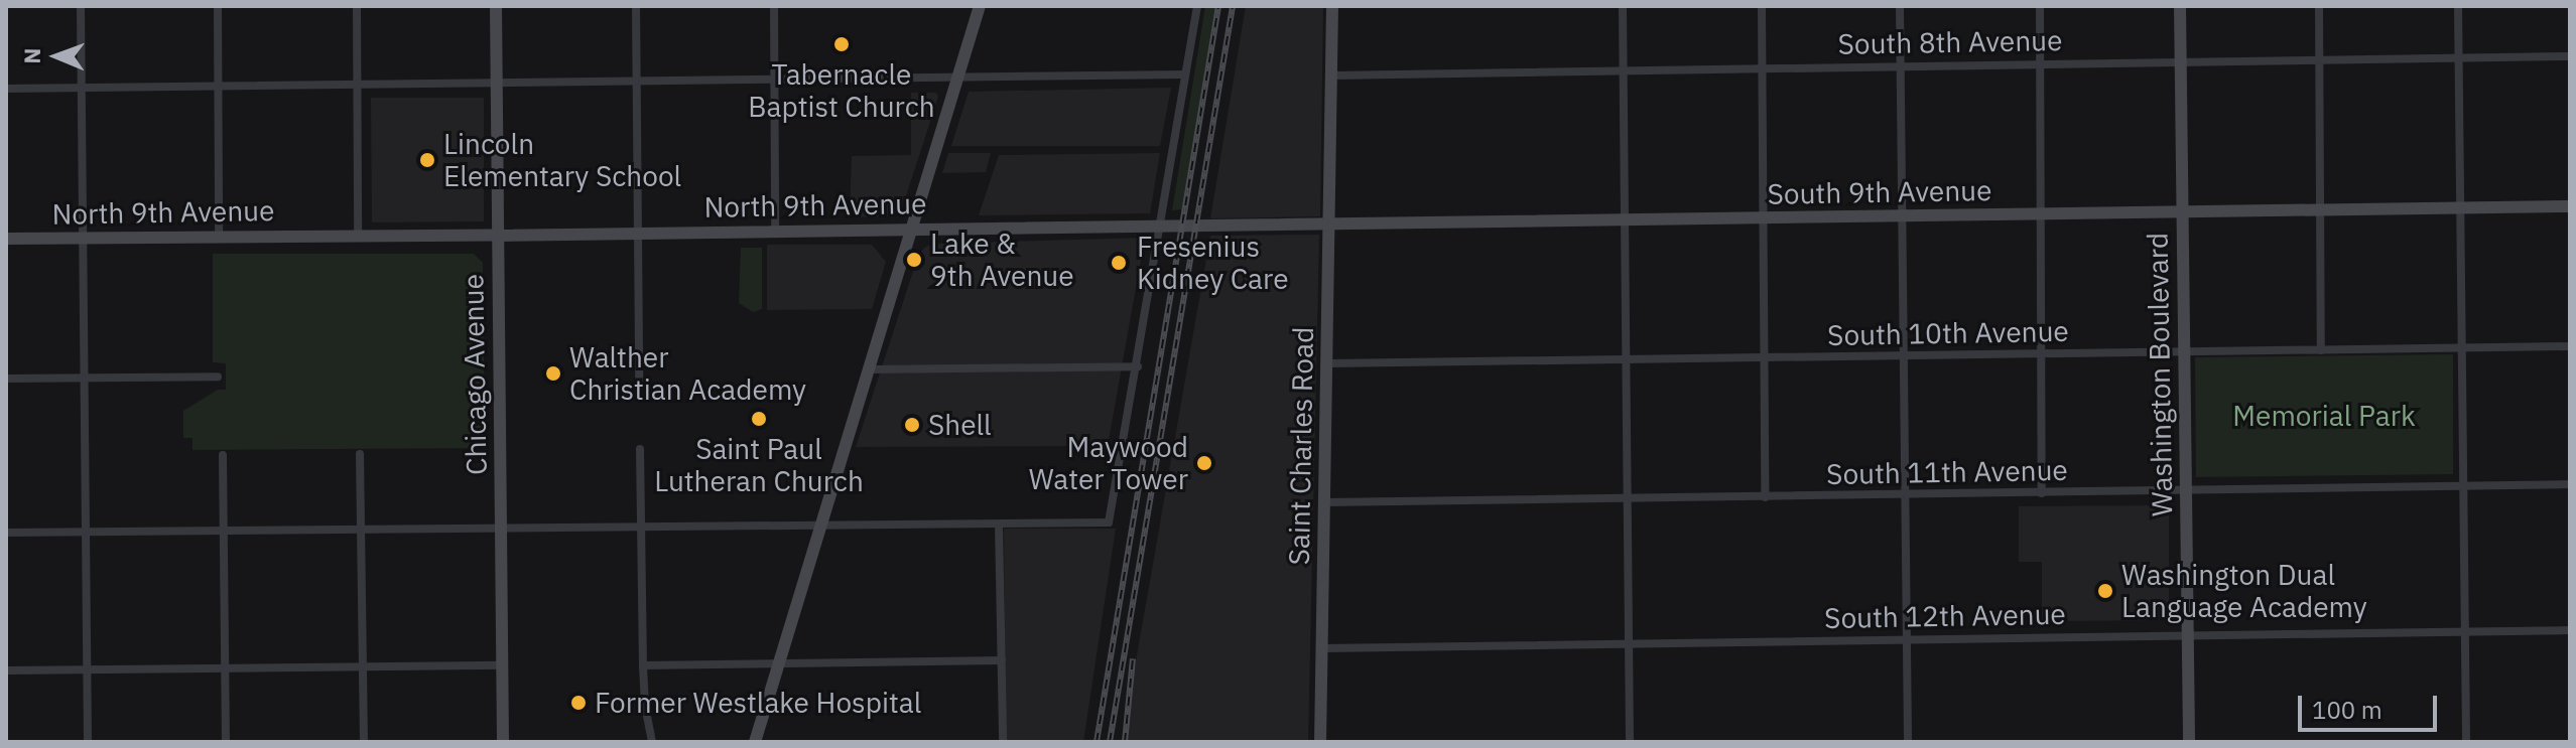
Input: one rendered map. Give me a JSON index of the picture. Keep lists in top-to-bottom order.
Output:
{
  "streets": {
    "street": [
      "South 8th Avenue",
      "South 9th Avenue",
      "North 9th Avenue",
      "South 10th Avenue",
      "Chicago Avenue",
      "Washington Boulevard",
      "Saint Charles Road",
      "South 11th Avenue",
      "South 12th Avenue"
    ]
  },
  "crossings": [
    ["South 8th Avenue", "Washington Boulevard"],
    ["South 8th Avenue", "Saint Charles Road"],
    ["South 9th Avenue", "North 9th Avenue"],
    ["South 9th Avenue", "Washington Boulevard"],
    ["South 9th Avenue", "Saint Charles Road"],
    ["North 9th Avenue", "Chicago Avenue"],
    ["South 10th Avenue", "Washington Boulevard"],
    ["South 10th Avenue", "Saint Charles Road"],
    ["Washington Boulevard", "South 11th Avenue"],
    ["Washington Boulevard", "South 12th Avenue"],
    ["Saint Charles Road", "South 11th Avenue"],
    ["Saint Charles Road", "South 12th Avenue"]
  ],
  "parks": ["Memorial Park"],
  "places": [
    "Tabernacle Baptist Church",
    "Lincoln Elementary School",
    "Lake & 9th Avenue",
    "Fresenius Kidney Care",
    "Walther Christian Academy",
    "Saint Paul Lutheran Church",
    "Shell",
    "Maywood Water Tower",
    "Washington Dual Language Academy",
    "Former Westlake Hospital"
  ],
  "scale_bar": "100 m",
  "north": "left"
}
